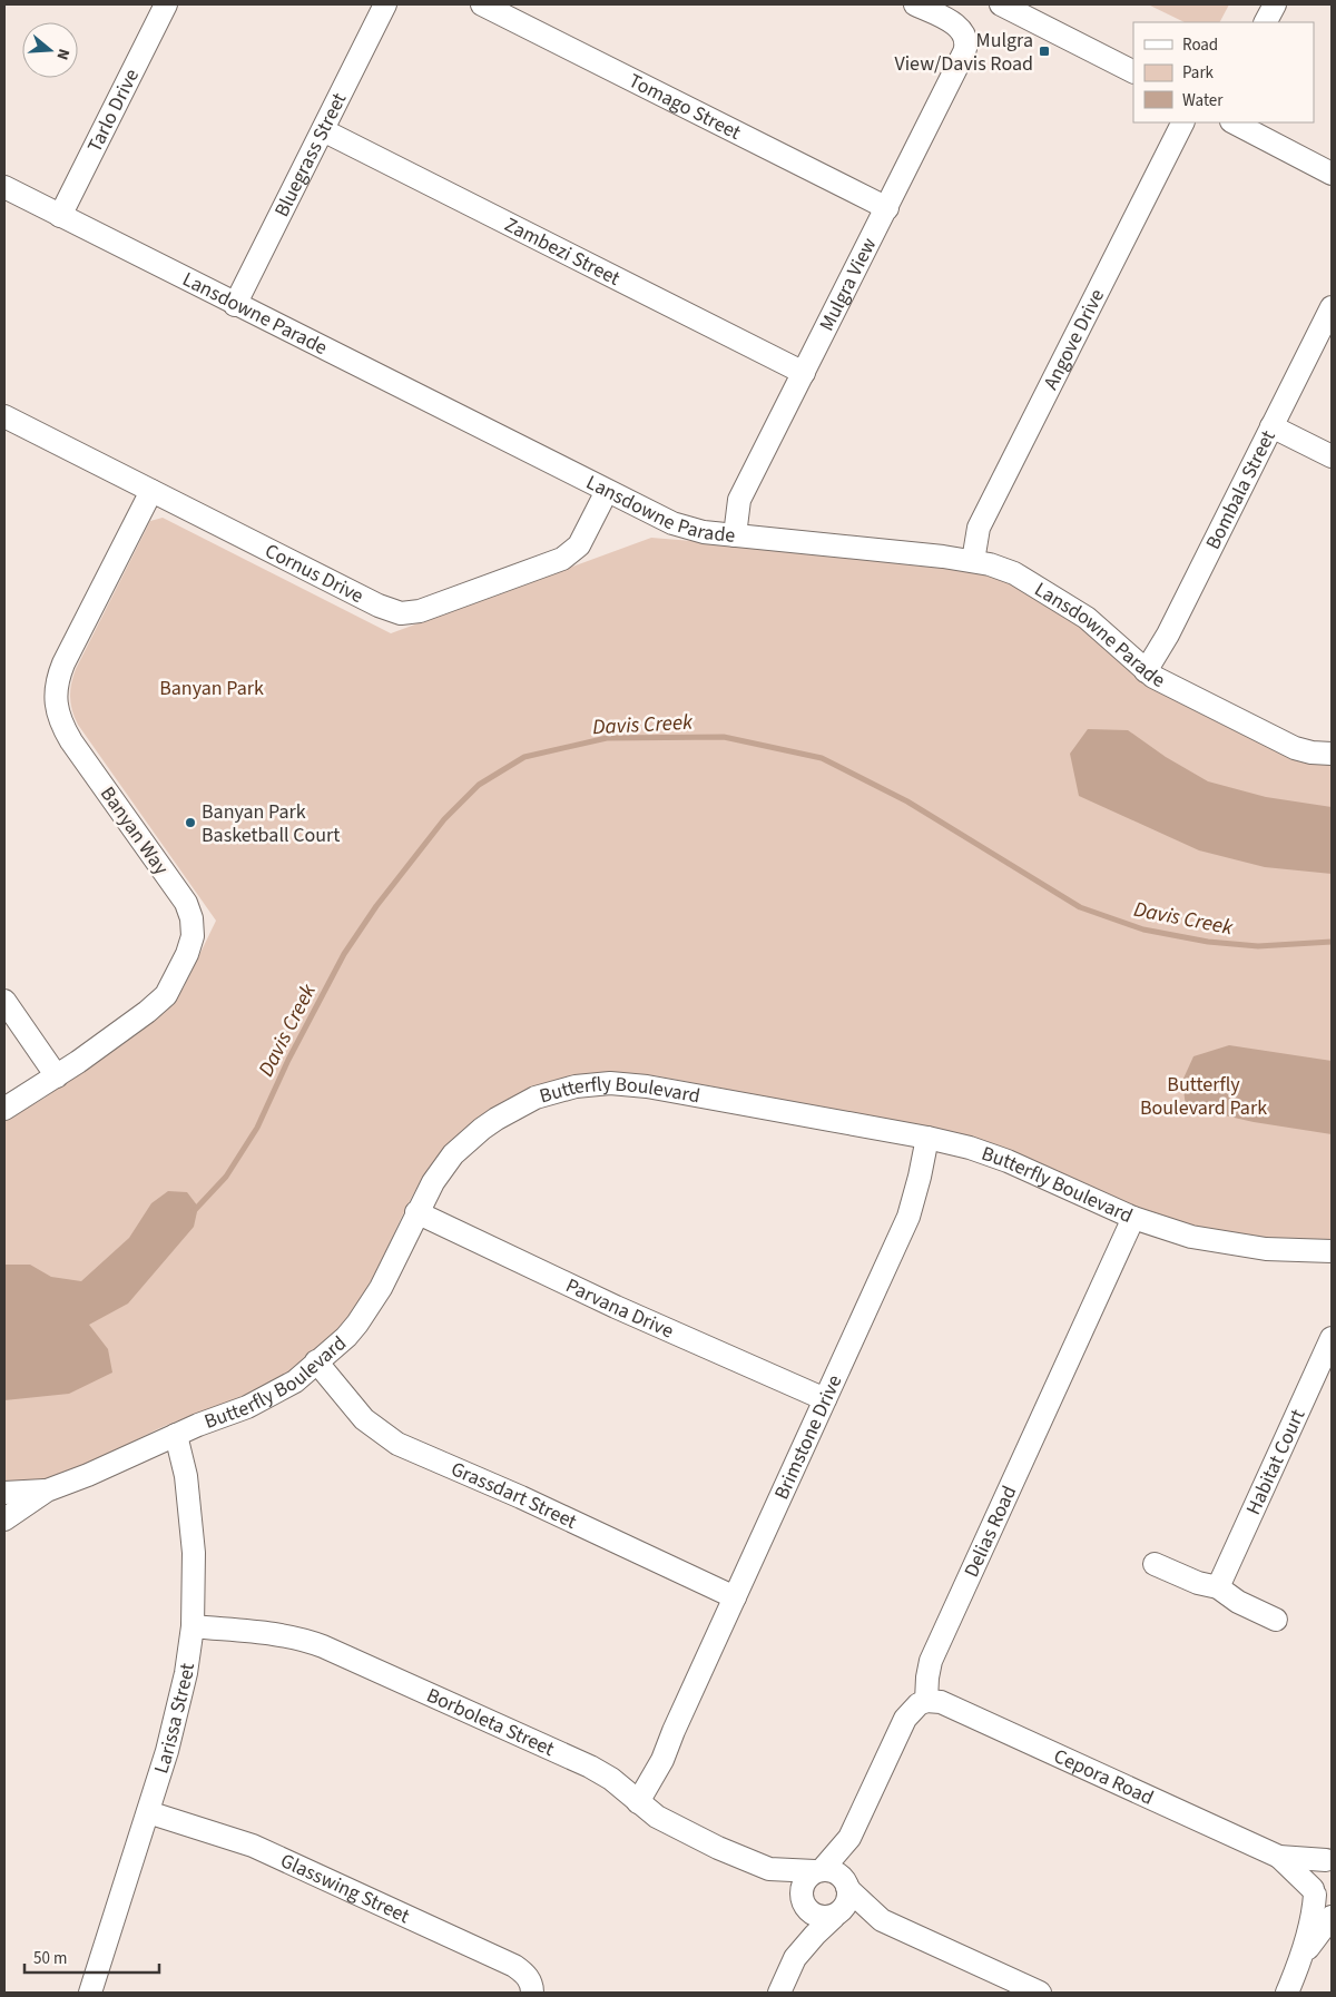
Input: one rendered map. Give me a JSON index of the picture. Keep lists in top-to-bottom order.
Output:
{
  "streets": {
    "street": [
      "Tomago Street",
      "Tarlo Drive",
      "Bluegrass Street",
      "Zambezi Street",
      "Mulgra View",
      "Lansdowne Parade",
      "Angove Drive",
      "Bombala Street",
      "Cornus Drive",
      "Banyan Way",
      "Butterfly Boulevard",
      "Parvana Drive",
      "Brimstone Drive",
      "Habitat Court",
      "Grassdart Street",
      "Delias Road",
      "Larissa Street",
      "Borboleta Street",
      "Cepora Road",
      "Glasswing Street"
    ]
  },
  "crossings": [
    ["Tomago Street", "Mulgra View"],
    ["Tarlo Drive", "Lansdowne Parade"],
    ["Bluegrass Street", "Zambezi Street"],
    ["Bluegrass Street", "Lansdowne Parade"],
    ["Zambezi Street", "Mulgra View"],
    ["Mulgra View", "Lansdowne Parade"],
    ["Lansdowne Parade", "Angove Drive"],
    ["Lansdowne Parade", "Bombala Street"],
    ["Lansdowne Parade", "Cornus Drive"],
    ["Cornus Drive", "Banyan Way"],
    ["Butterfly Boulevard", "Parvana Drive"],
    ["Butterfly Boulevard", "Brimstone Drive"],
    ["Butterfly Boulevard", "Grassdart Street"],
    ["Butterfly Boulevard", "Delias Road"],
    ["Butterfly Boulevard", "Larissa Street"],
    ["Parvana Drive", "Brimstone Drive"],
    ["Brimstone Drive", "Grassdart Street"],
    ["Brimstone Drive", "Borboleta Street"],
    ["Delias Road", "Cepora Road"],
    ["Larissa Street", "Borboleta Street"],
    ["Larissa Street", "Glasswing Street"]
  ],
  "water": ["Davis Creek"],
  "parks": ["Banyan Park", "Butterfly Boulevard Park"],
  "places": {
    "transit": ["Mulgra View/Davis Road"],
    "other": ["Banyan Park Basketball Court"]
  },
  "legend": ["Road", "Park", "Water"],
  "scale_bar": "50 m",
  "north": "right"
}
